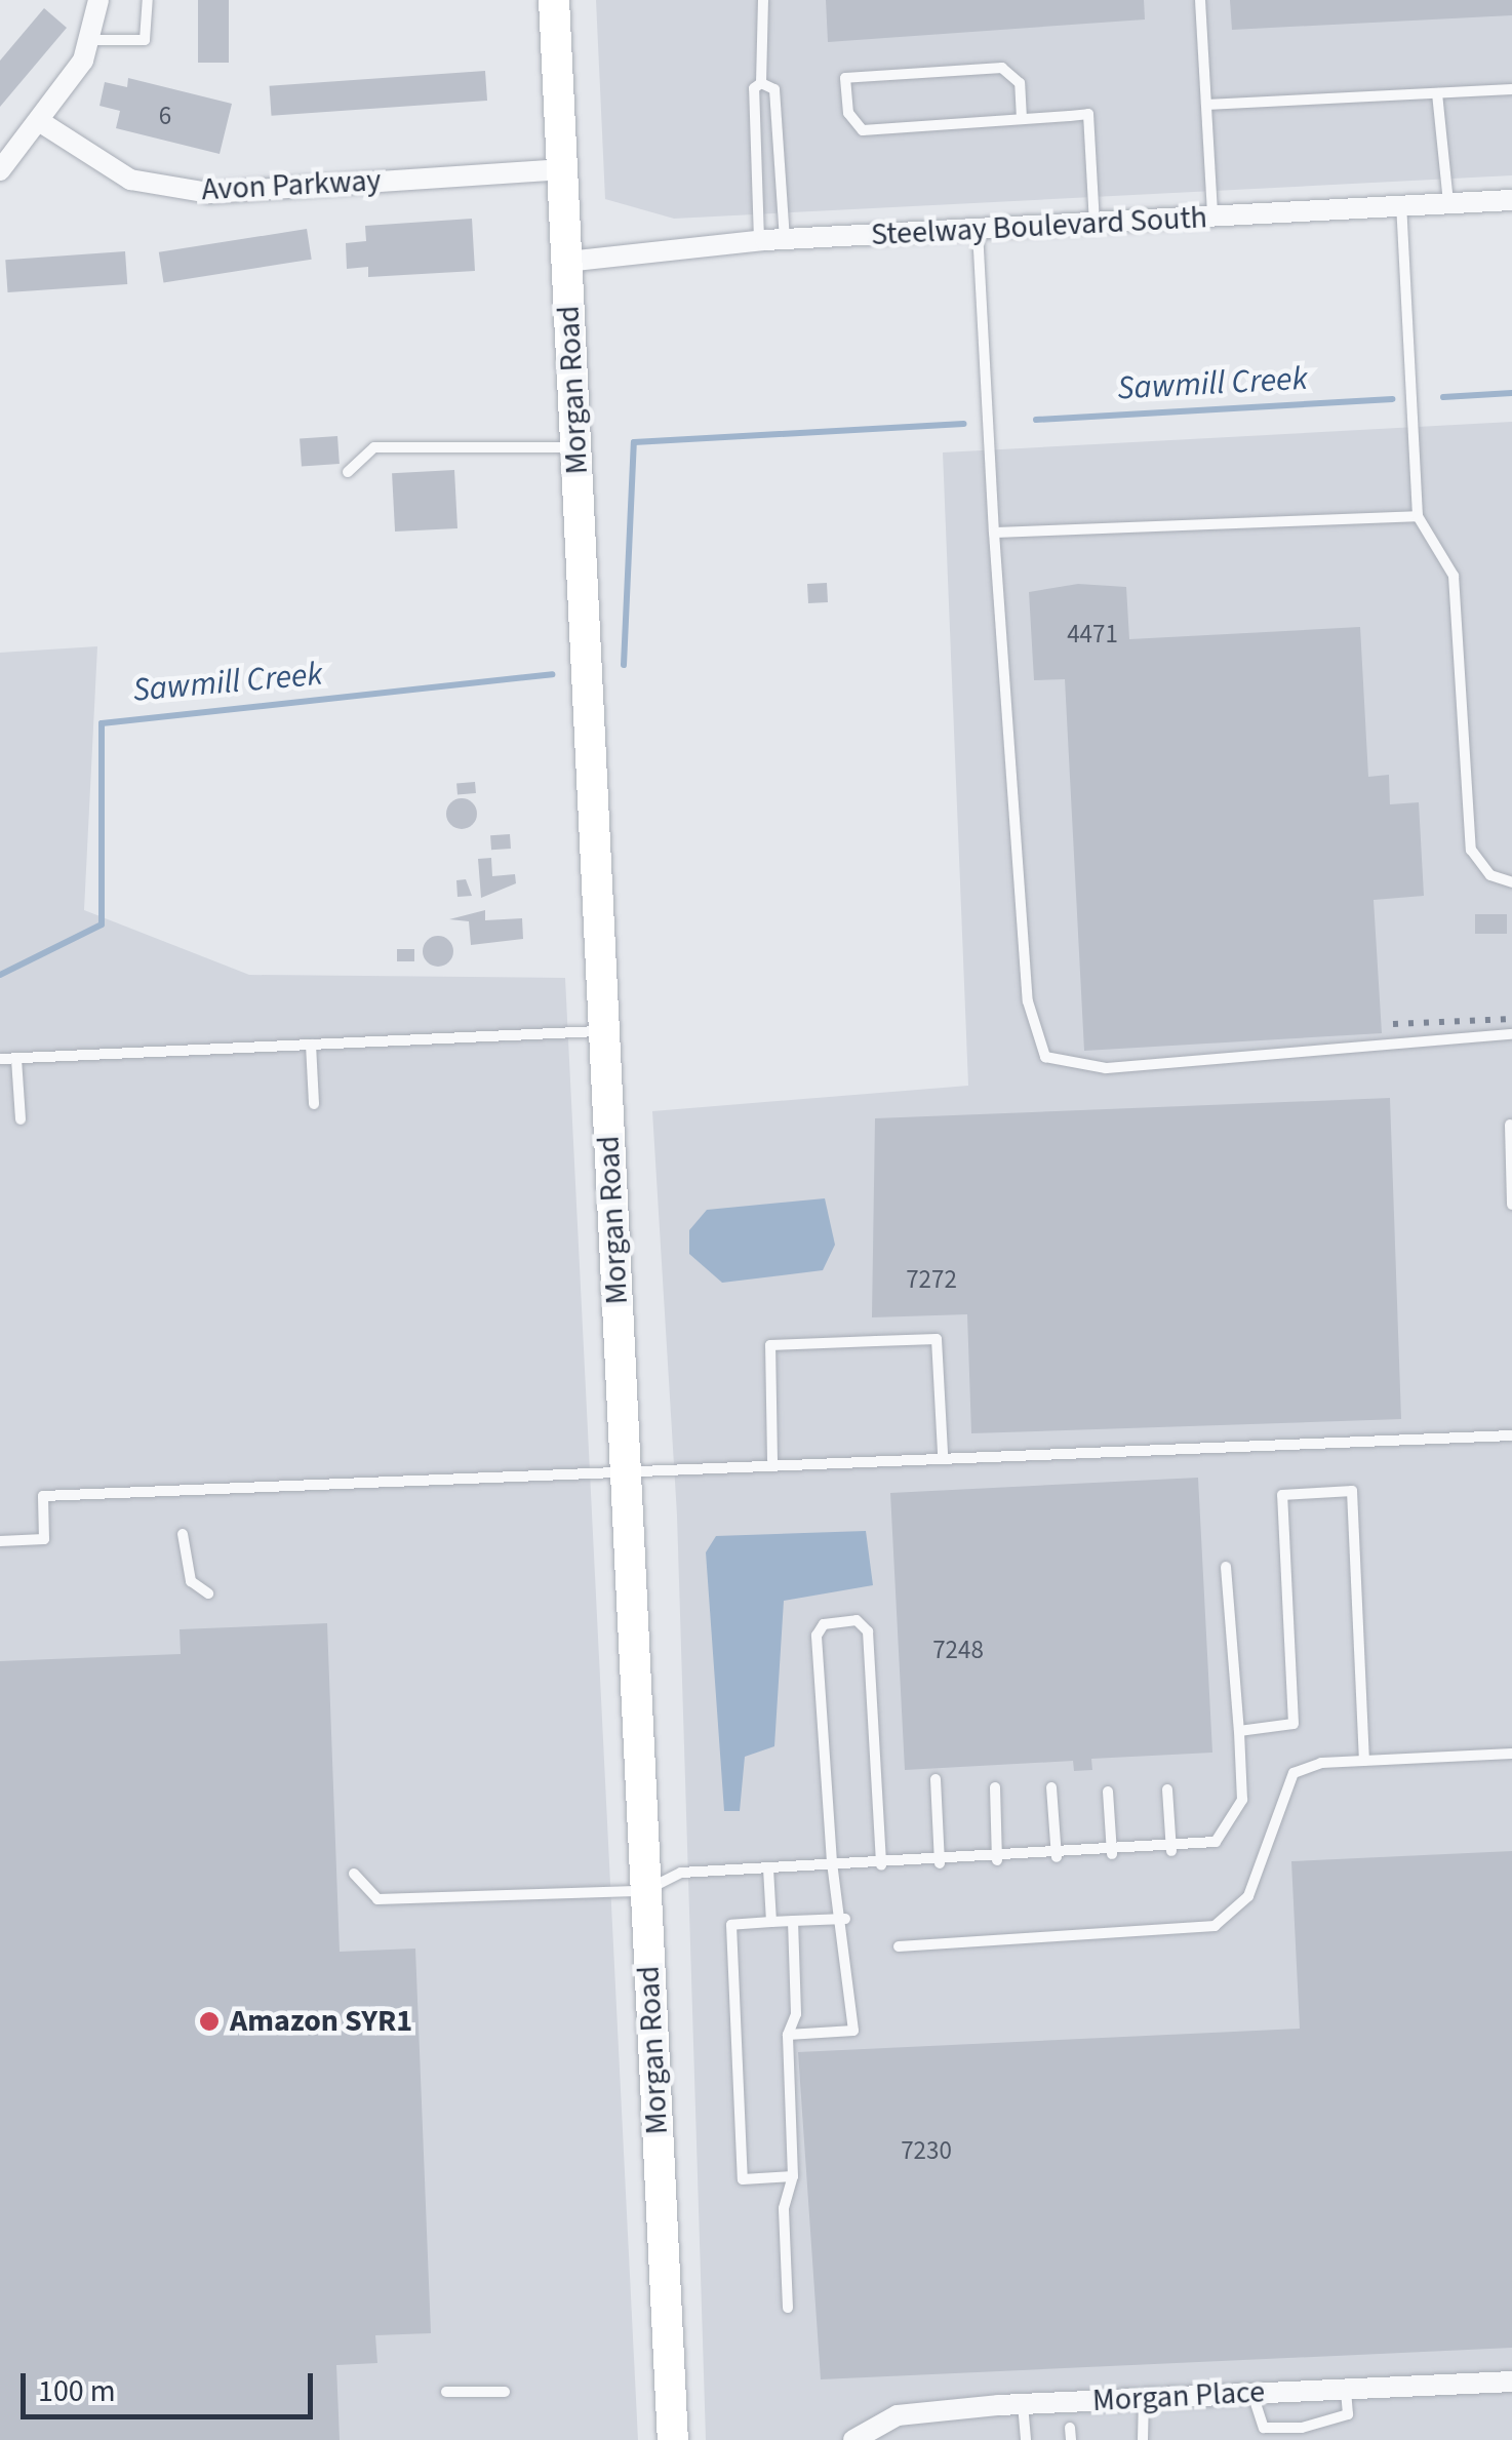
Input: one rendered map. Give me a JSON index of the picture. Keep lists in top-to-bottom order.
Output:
{
  "streets": {
    "street": [
      "Avon Parkway",
      "Steelway Boulevard South",
      "Morgan Road",
      "Morgan Place"
    ]
  },
  "crossings": [
    ["Avon Parkway", "Morgan Road"],
    ["Steelway Boulevard South", "Morgan Road"]
  ],
  "water": ["Sawmill Creek"],
  "places": ["Amazon SYR1"],
  "house_numbers": [
    "6",
    "4471",
    "7272",
    "7248",
    "7230"
  ],
  "scale_bar": "100 m"
}
